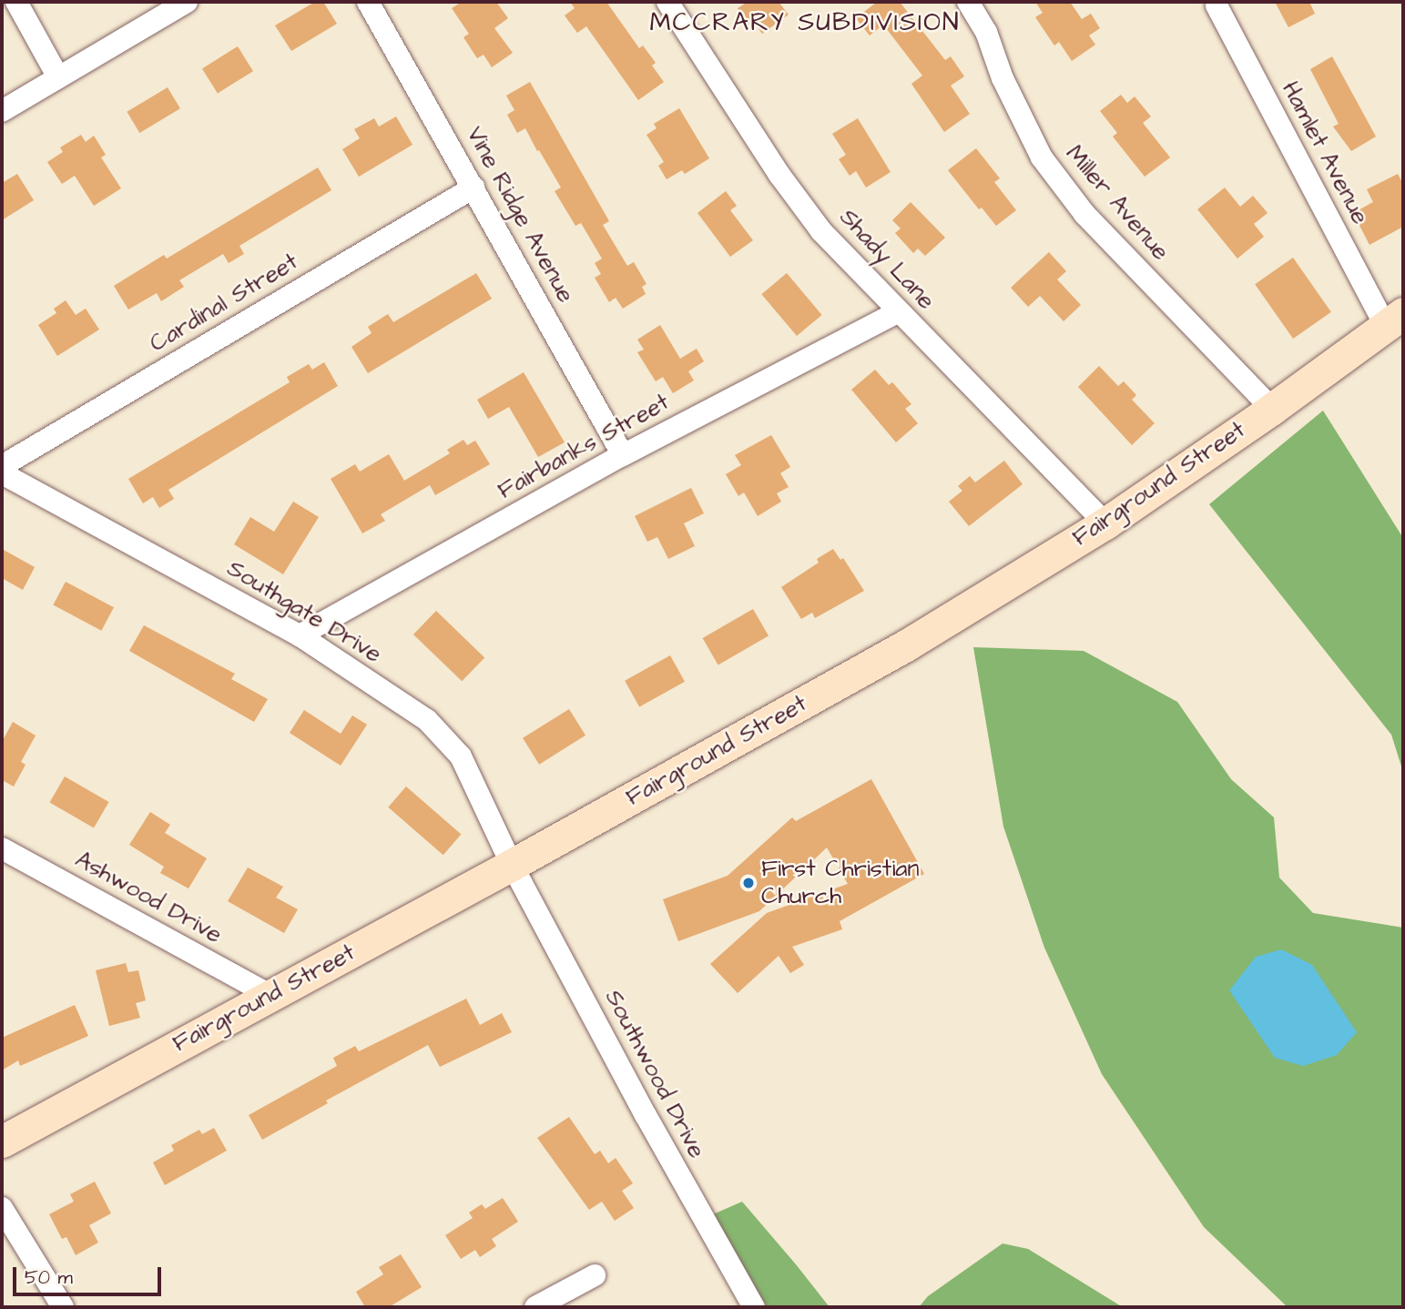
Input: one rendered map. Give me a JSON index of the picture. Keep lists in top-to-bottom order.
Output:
{
  "streets": {
    "street": [
      "Hamlet Avenue",
      "Miller Avenue",
      "Vine Ridge Avenue",
      "Shady Lane",
      "Cardinal Street",
      "Fairbanks Street",
      "Fairground Street",
      "Southgate Drive",
      "Ashwood Drive",
      "Southwood Drive"
    ]
  },
  "crossings": [
    ["Hamlet Avenue", "Fairground Street"],
    ["Miller Avenue", "Fairground Street"],
    ["Vine Ridge Avenue", "Cardinal Street"],
    ["Vine Ridge Avenue", "Fairbanks Street"],
    ["Shady Lane", "Fairbanks Street"],
    ["Shady Lane", "Fairground Street"],
    ["Fairbanks Street", "Southgate Drive"],
    ["Fairground Street", "Southgate Drive"],
    ["Fairground Street", "Ashwood Drive"],
    ["Fairground Street", "Southwood Drive"],
    ["Southgate Drive", "Southwood Drive"]
  ],
  "districts": ["MCCRARY SUBDIVISION"],
  "places": ["First Christian Church"],
  "scale_bar": "50 m"
}
